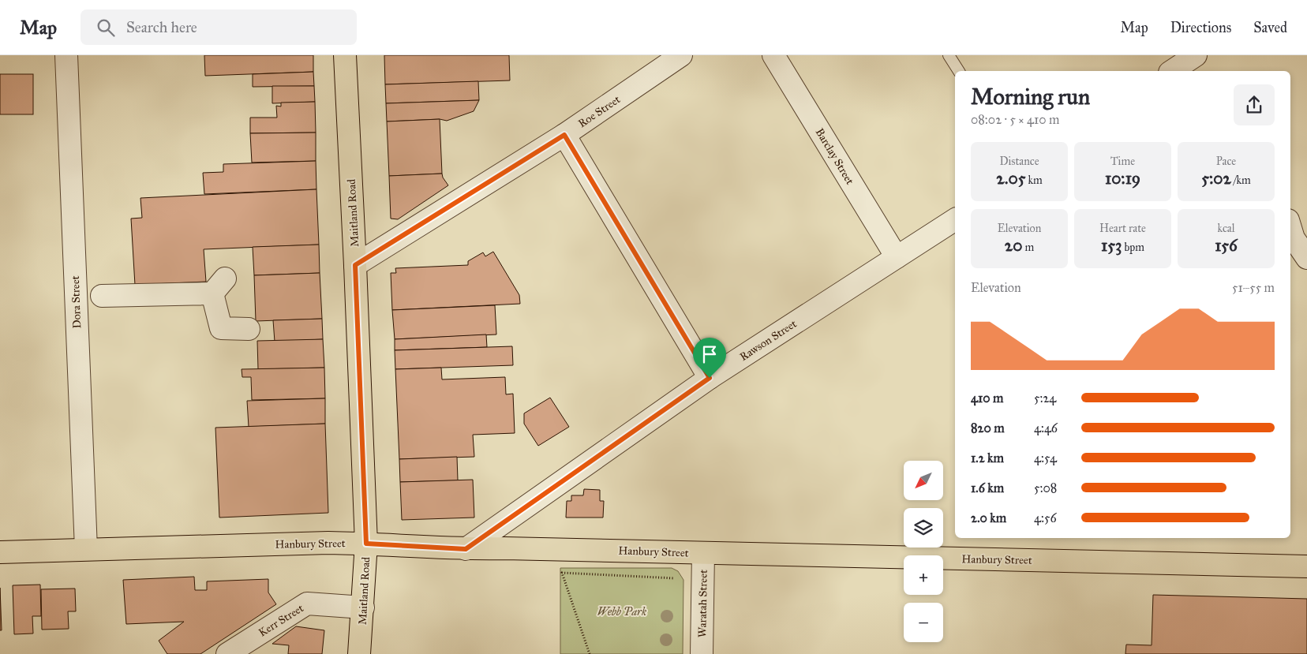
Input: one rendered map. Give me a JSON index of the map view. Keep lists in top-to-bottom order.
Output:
{
  "streets": {
    "main road": ["Maitland Road", "Hanbury Street"],
    "street": [
      "Roe Street",
      "Barclay Street",
      "Dora Street",
      "Rawson Street",
      "Waratah Street",
      "Kerr Street"
    ]
  },
  "crossings": [
    ["Roe Street", "Maitland Road"],
    ["Barclay Street", "Rawson Street"],
    ["Maitland Road", "Hanbury Street"],
    ["Maitland Road", "Kerr Street"],
    ["Dora Street", "Hanbury Street"],
    ["Rawson Street", "Hanbury Street"],
    ["Hanbury Street", "Waratah Street"]
  ],
  "parks": ["Webb Park"],
  "north": "bottom left",
  "page": {
    "header": "Map",
    "search": "Search here",
    "nav": ["Map", "Directions", "Saved"],
    "heading": ["Morning run", "08:02 · 5 × 410 m"],
    "stats": [
      ["Distance", "2.05 km"],
      ["Time", "10:19"],
      ["Pace", "5:02 /km"],
      ["Elevation", "20 m"],
      ["Heart rate", "153 bpm"],
      ["kcal", "156"]
    ],
    "chart": ["Elevation", "51–55 m"],
    "list": [
      {
        "name": "410 m",
        "note": "5:24"
      },
      {
        "name": "820 m",
        "note": "4:46"
      },
      {
        "name": "1.2 km",
        "note": "4:54"
      },
      {
        "name": "1.6 km",
        "note": "5:08"
      },
      {
        "name": "2.0 km",
        "note": "4:56"
      }
    ],
    "map_buttons": ["+", "−"]
  }
}
